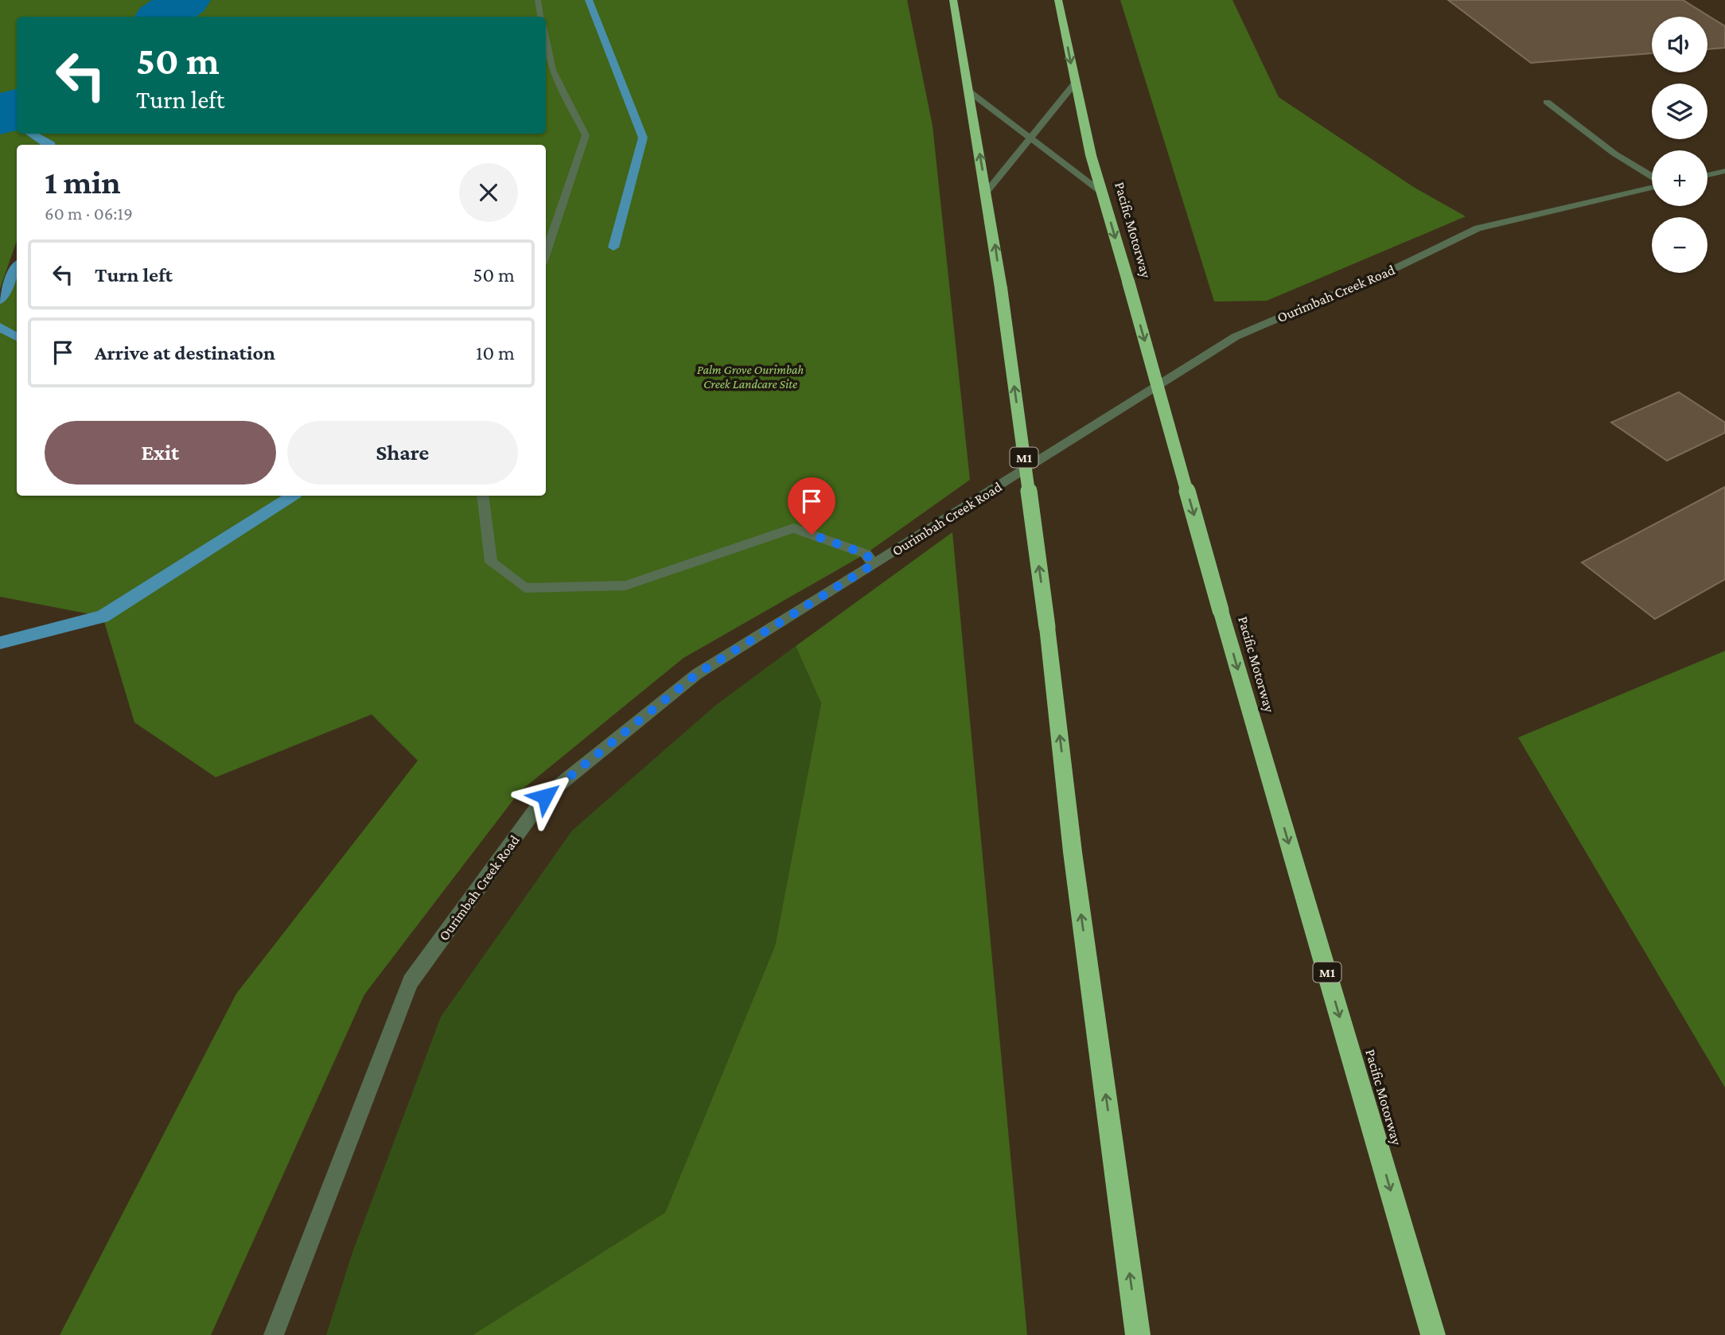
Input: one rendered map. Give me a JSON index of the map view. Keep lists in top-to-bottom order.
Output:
{
  "streets": {
    "highway": ["Pacific Motorway", "M1"],
    "street": ["Ourimbah Creek Road"]
  },
  "one_way": ["Pacific Motorway"],
  "parks": ["Palm Grove Ourimbah Creek Landcare Site"],
  "page": {
    "map_buttons": ["+", "−"],
    "turn": ["50 m", "Turn left"],
    "heading": ["1 min", "60 m · 06:19"],
    "list": [
      {
        "name": "Turn left",
        "value": "50 m"
      },
      {
        "name": "Arrive at destination",
        "value": "10 m"
      }
    ],
    "buttons": ["Exit", "Share"]
  }
}
